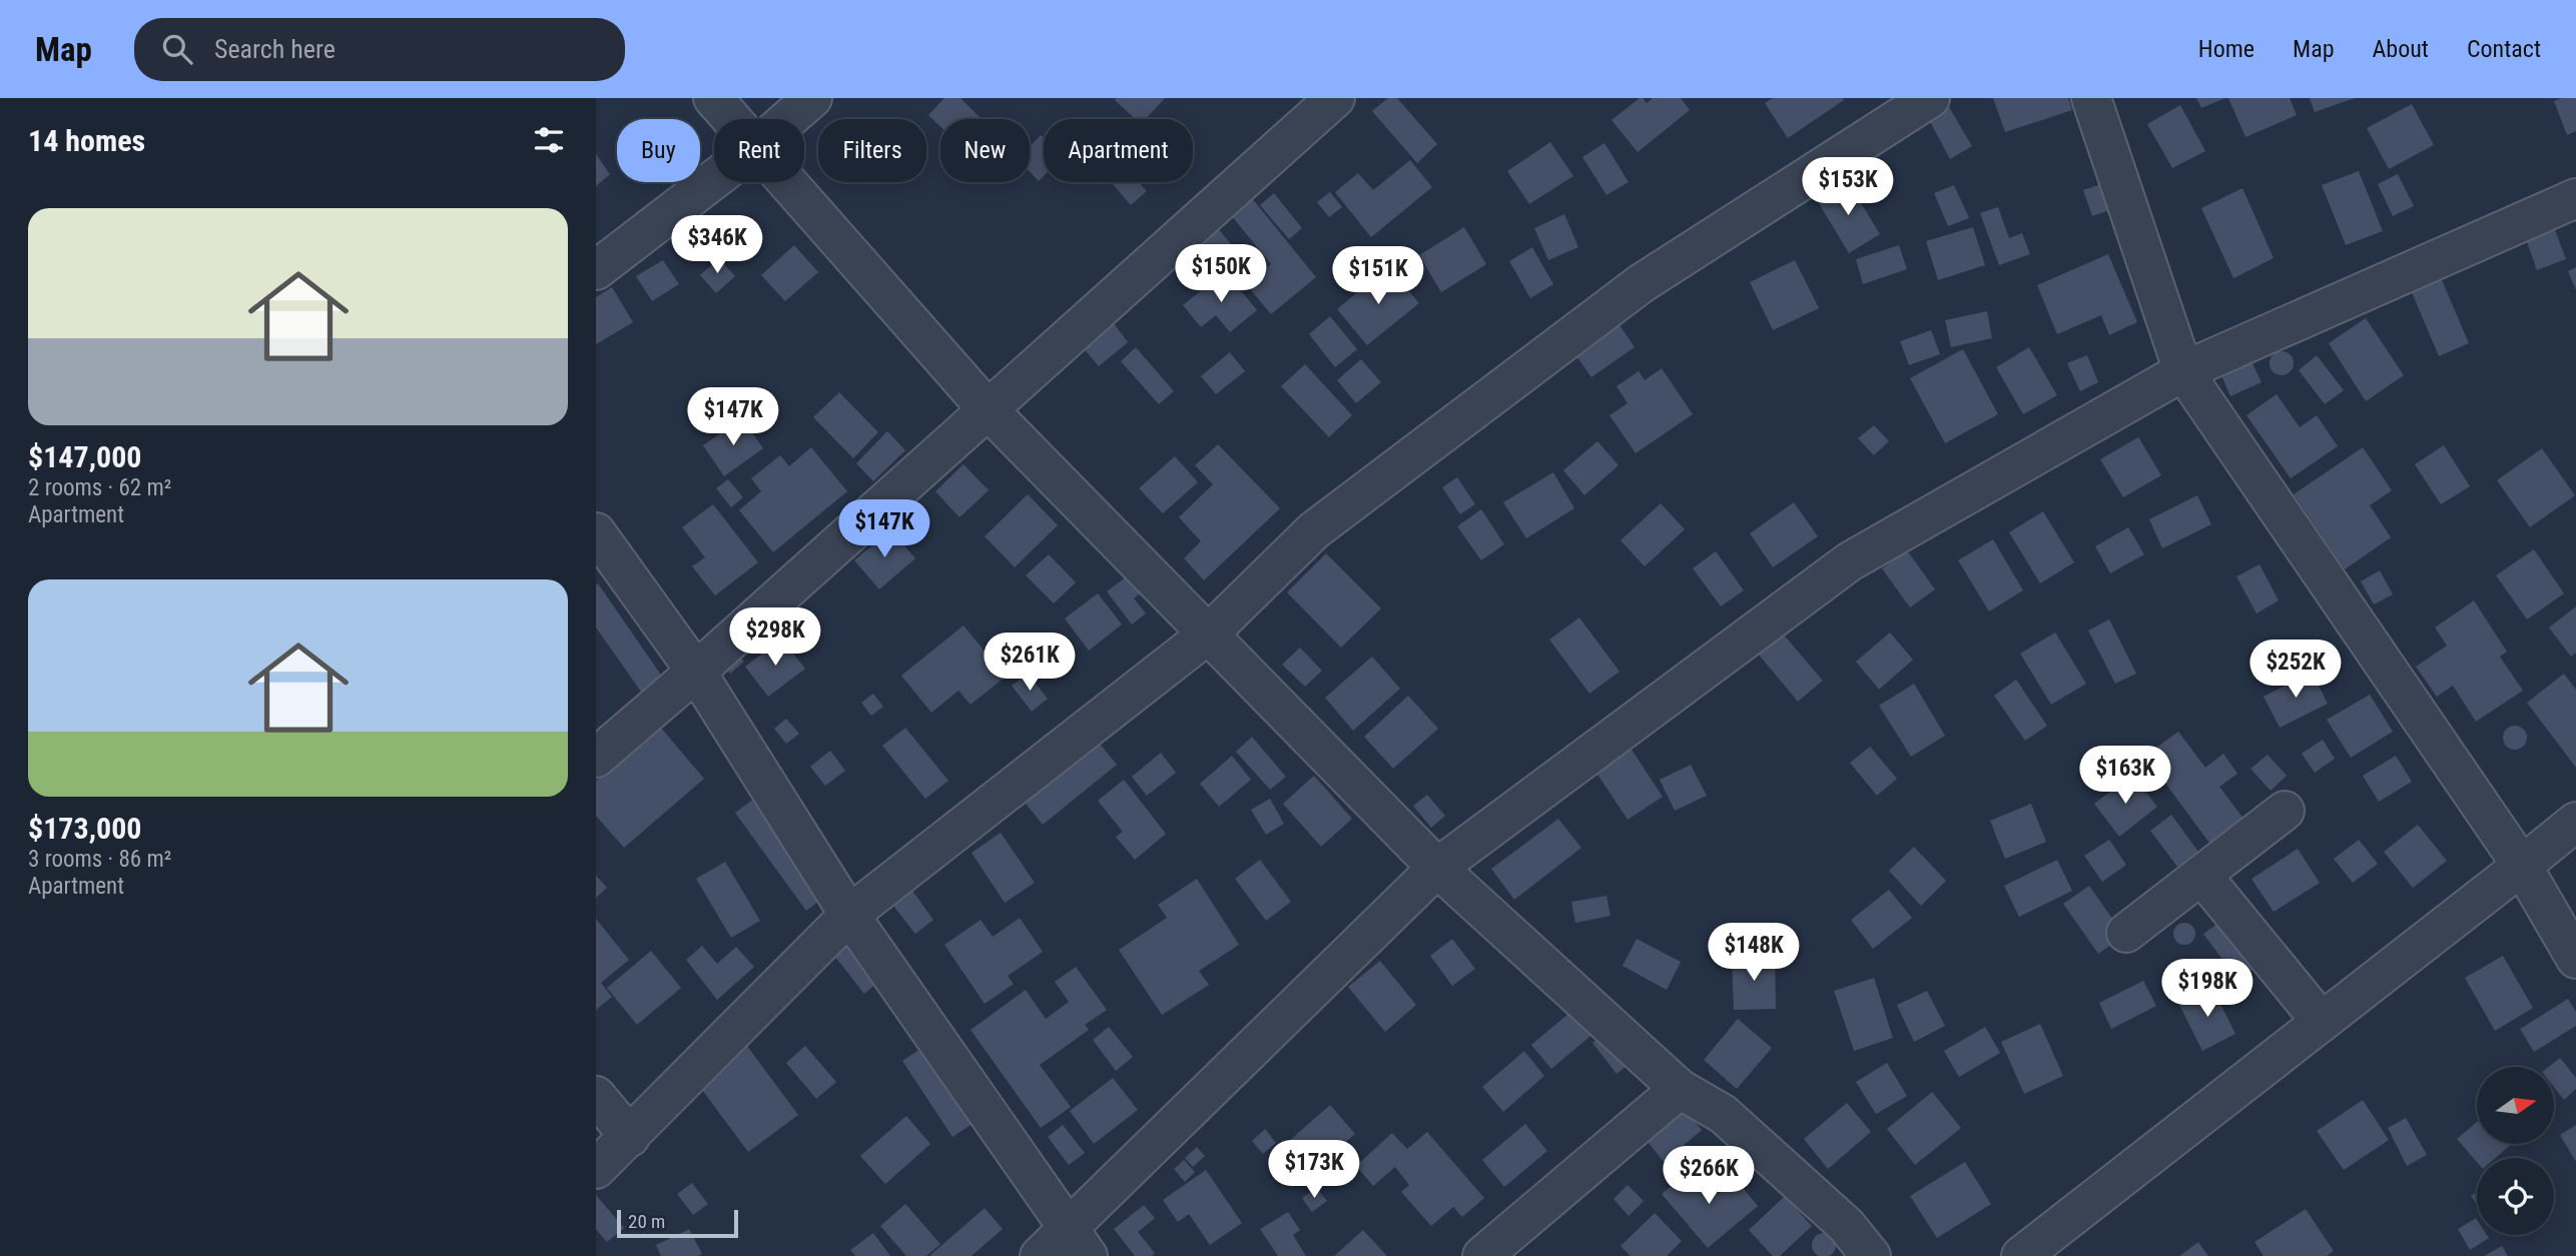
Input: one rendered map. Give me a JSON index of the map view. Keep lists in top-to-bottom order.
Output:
{
  "scale_bar": "20 m",
  "north": "right",
  "page": {
    "header": "Map",
    "search": "Search here",
    "nav": [
      "Home",
      "Map",
      "About",
      "Contact"
    ],
    "heading": "14 homes",
    "chip": [
      "Buy",
      "Rent",
      "Filters",
      "New",
      "Apartment"
    ],
    "price": [
      "$153K",
      "$346K",
      "$150K",
      "$151K",
      "$147K",
      "$147K",
      "$298K",
      "$261K",
      "$252K",
      "$163K",
      "$148K",
      "$198K",
      "$173K",
      "$266K"
    ],
    "list": [
      {
        "name": "$147,000",
        "note": "2 rooms · 62 m² · Apartment"
      },
      {
        "name": "$173,000",
        "note": "3 rooms · 86 m² · Apartment"
      }
    ],
    "scale": "20 m"
  }
}
